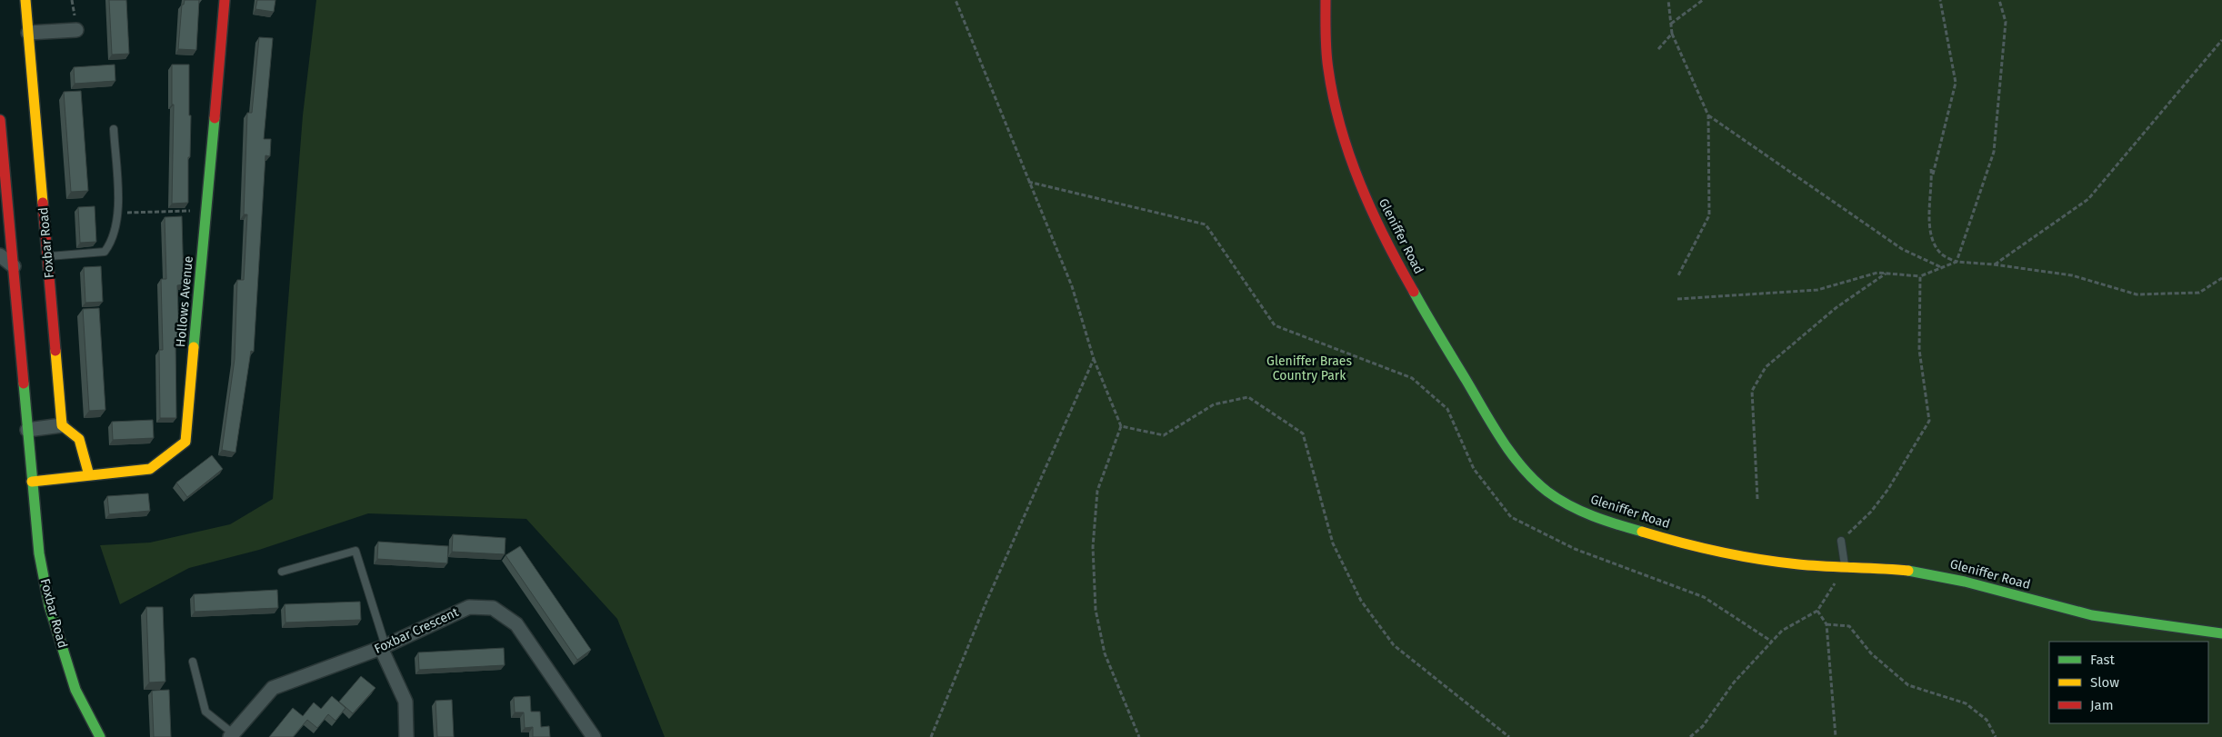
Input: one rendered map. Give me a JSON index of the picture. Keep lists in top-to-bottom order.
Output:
{
  "streets": {
    "street": [
      "Gleniffer Road",
      "Foxbar Road",
      "Hollows Avenue",
      "Foxbar Crescent"
    ]
  },
  "crossings": [
    ["Foxbar Road", "Hollows Avenue"]
  ],
  "parks": ["Gleniffer Braes Country Park"],
  "legend": ["Fast", "Slow", "Jam"]
}
